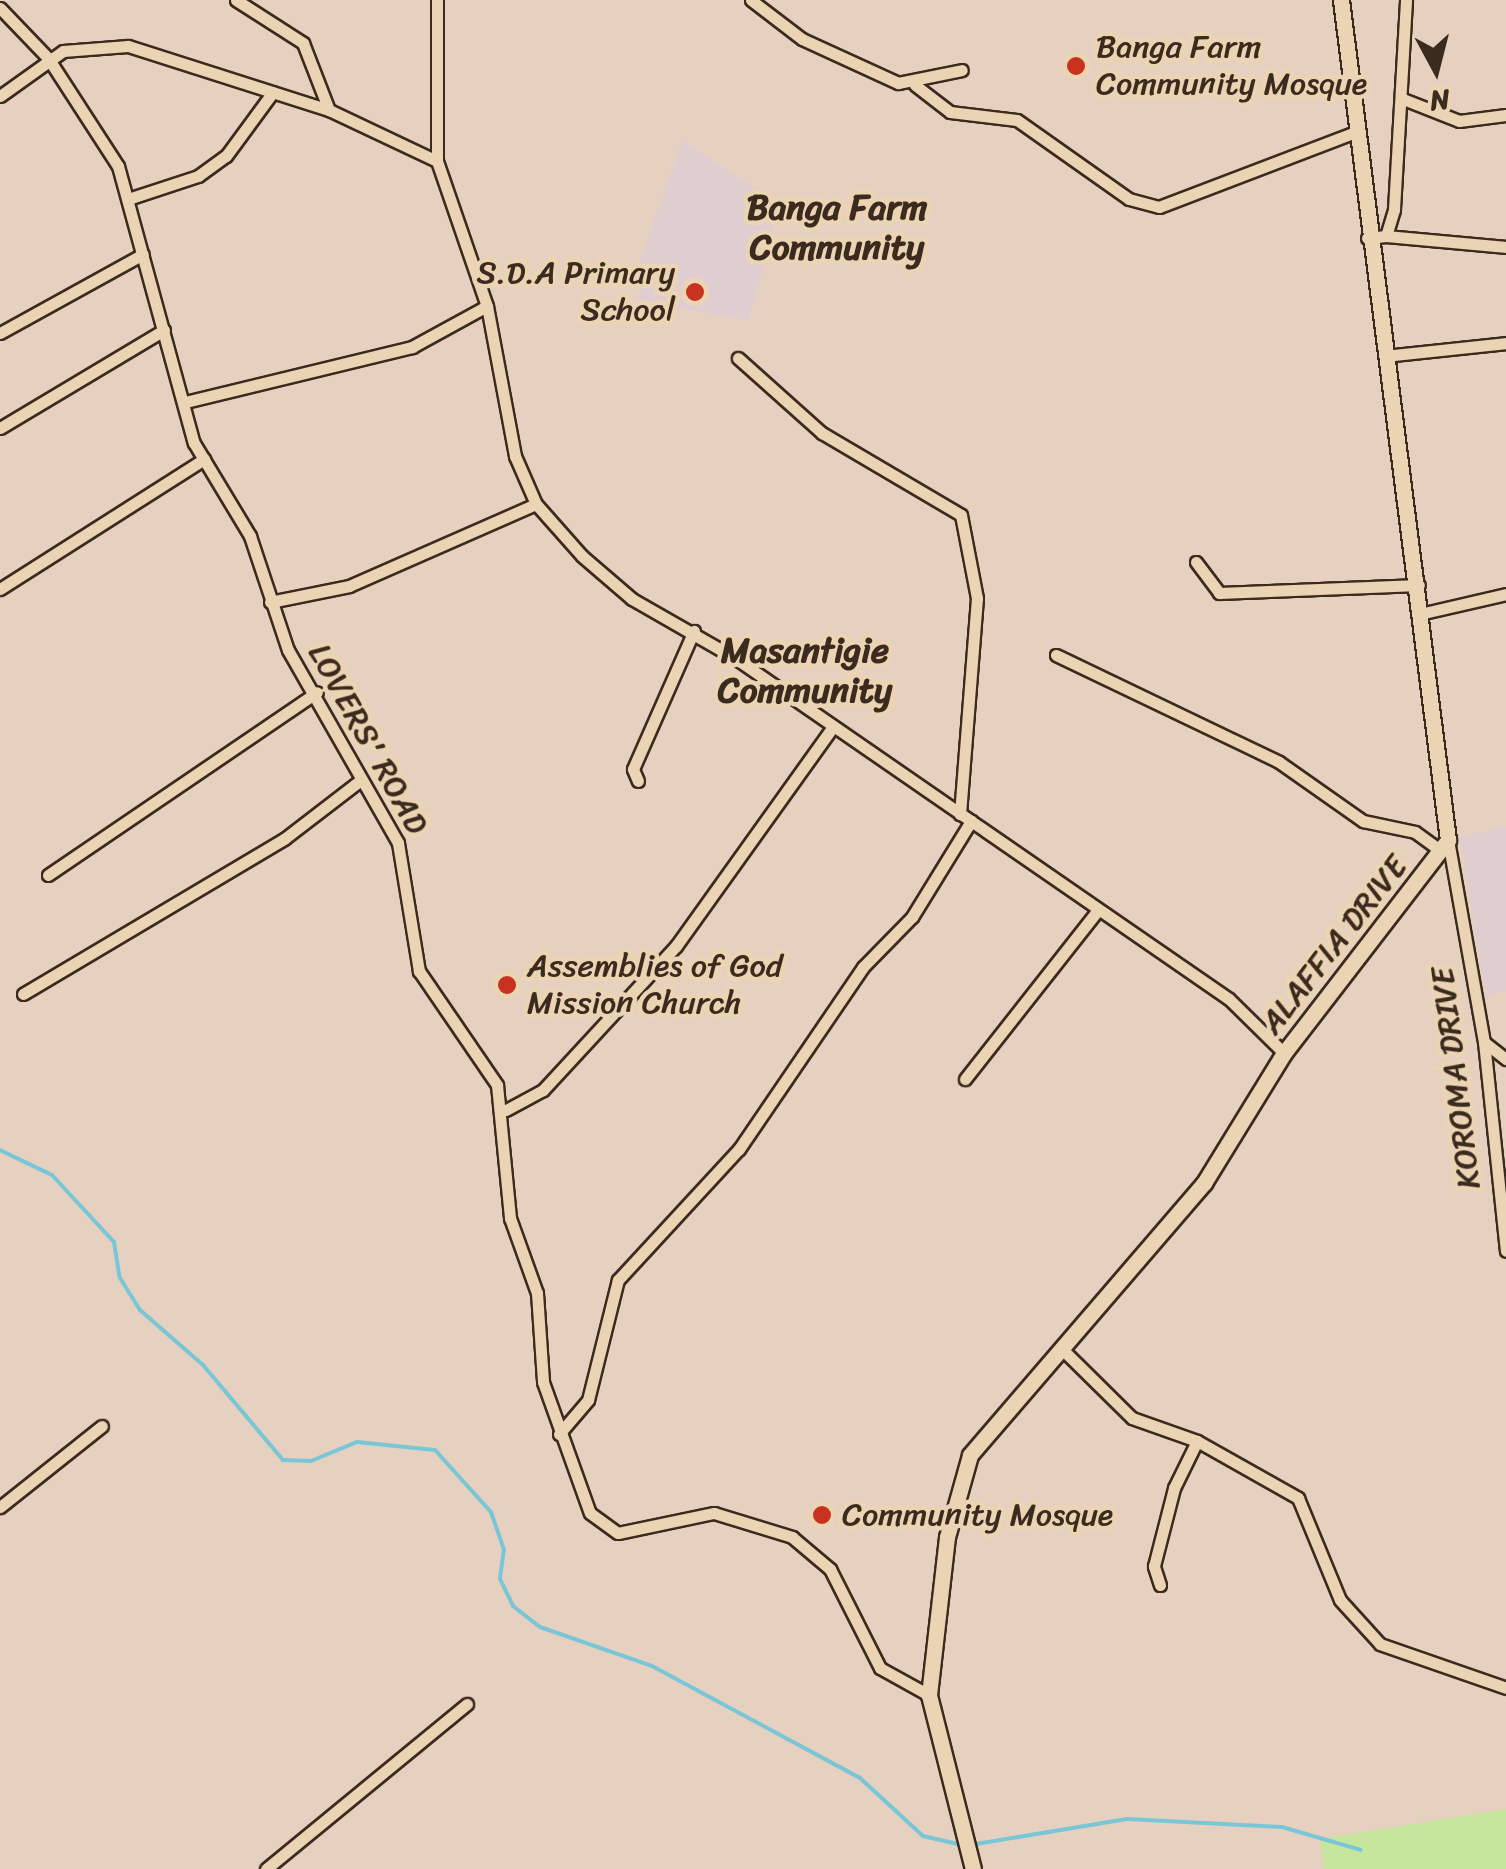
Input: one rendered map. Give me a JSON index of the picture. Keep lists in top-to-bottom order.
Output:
{
  "streets": {
    "street": ["LOVERS' ROAD", "ALAFFIA DRIVE", "KOROMA DRIVE"]
  },
  "crossings": [
    ["ALAFFIA DRIVE", "KOROMA DRIVE"]
  ],
  "districts": ["Banga Farm Community", "Masantigie Community"],
  "places": [
    "Banga Farm Community Mosque",
    "S.D.A Primary School",
    "Assemblies of God Mission Church",
    "Community Mosque"
  ],
  "north": "bottom"
}
